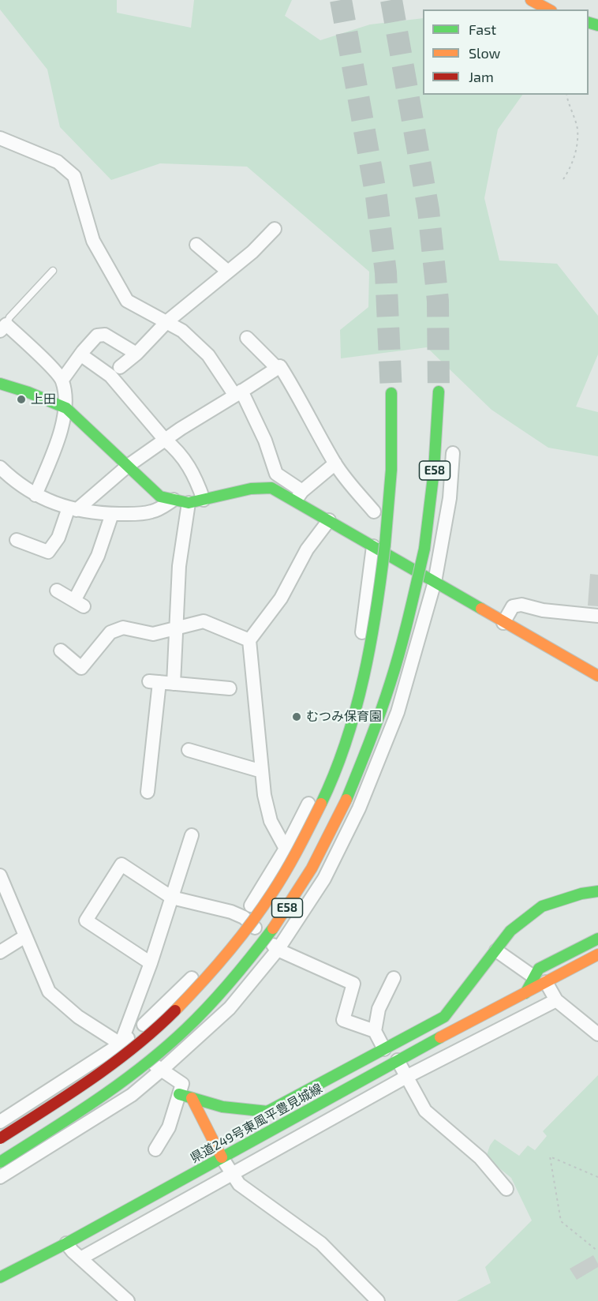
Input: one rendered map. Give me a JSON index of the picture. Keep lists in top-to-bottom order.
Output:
{
  "streets": {
    "main road": ["E58", "県道249号東風平豊見城線"]
  },
  "places": ["上田", "むつみ保育園"],
  "legend": ["Fast", "Slow", "Jam"]
}
